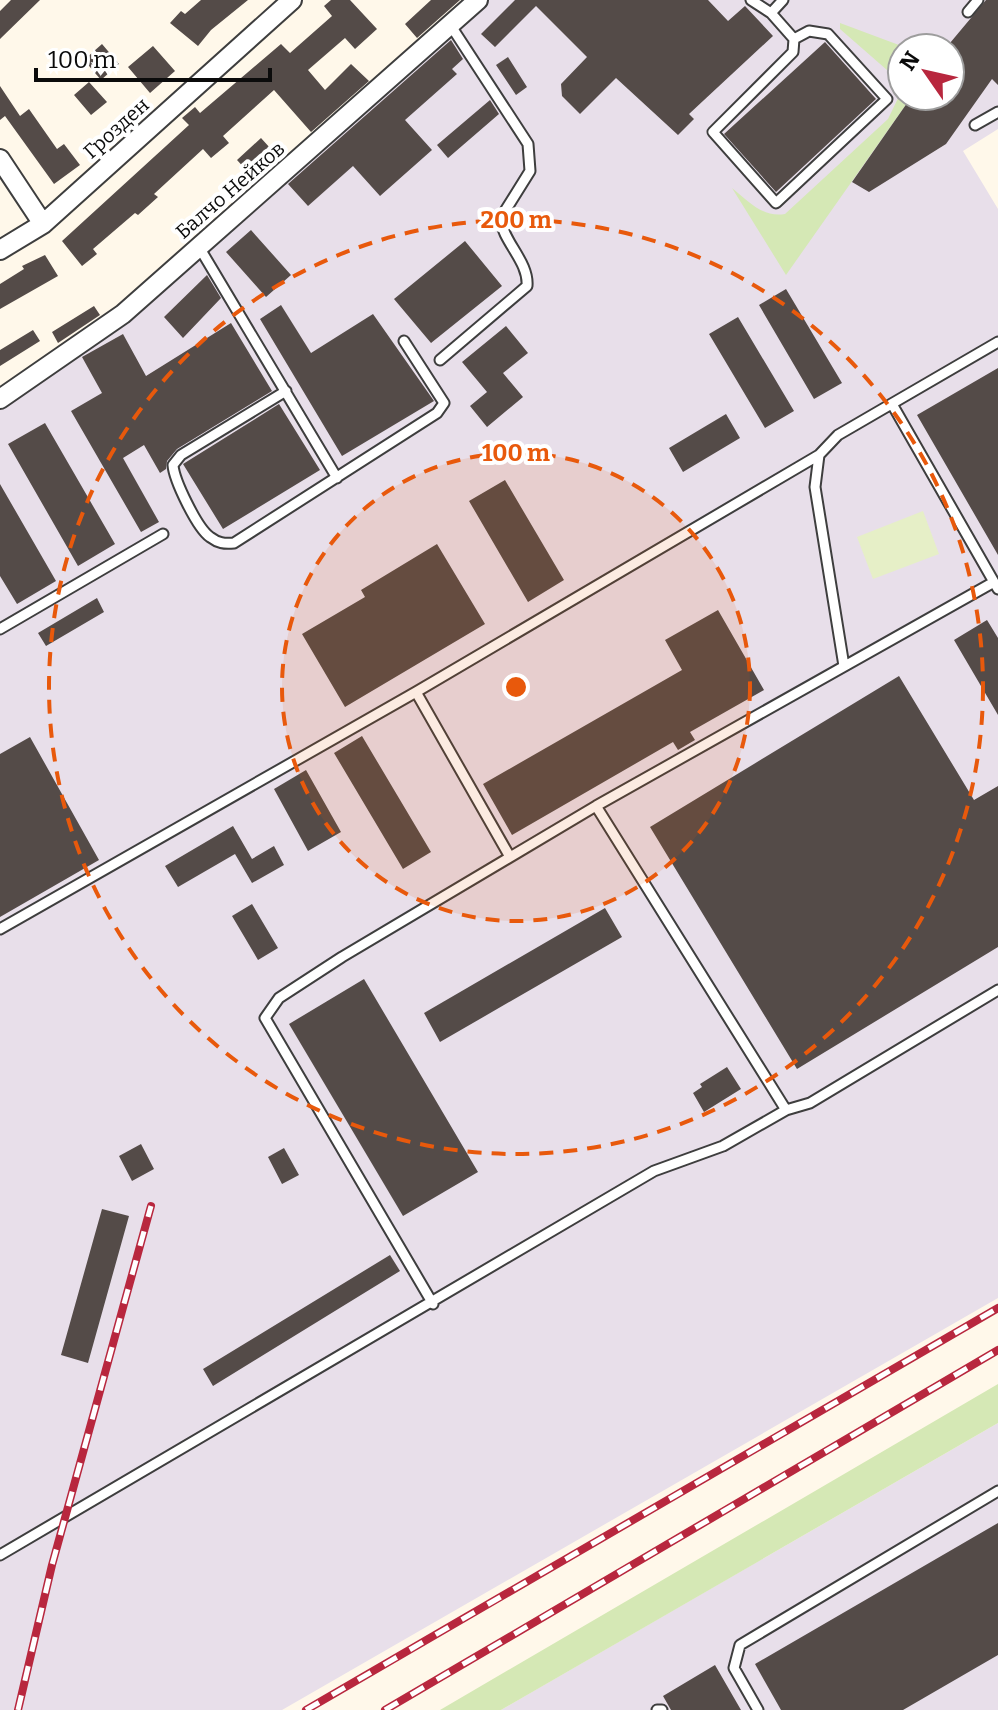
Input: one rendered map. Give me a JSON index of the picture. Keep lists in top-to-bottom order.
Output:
{
  "streets": {
    "street": ["Грозден", "Балчо Нейков"]
  },
  "scale_bar": "100 m",
  "north": "top left",
  "rings": ["200 m", "100 m"]
}
